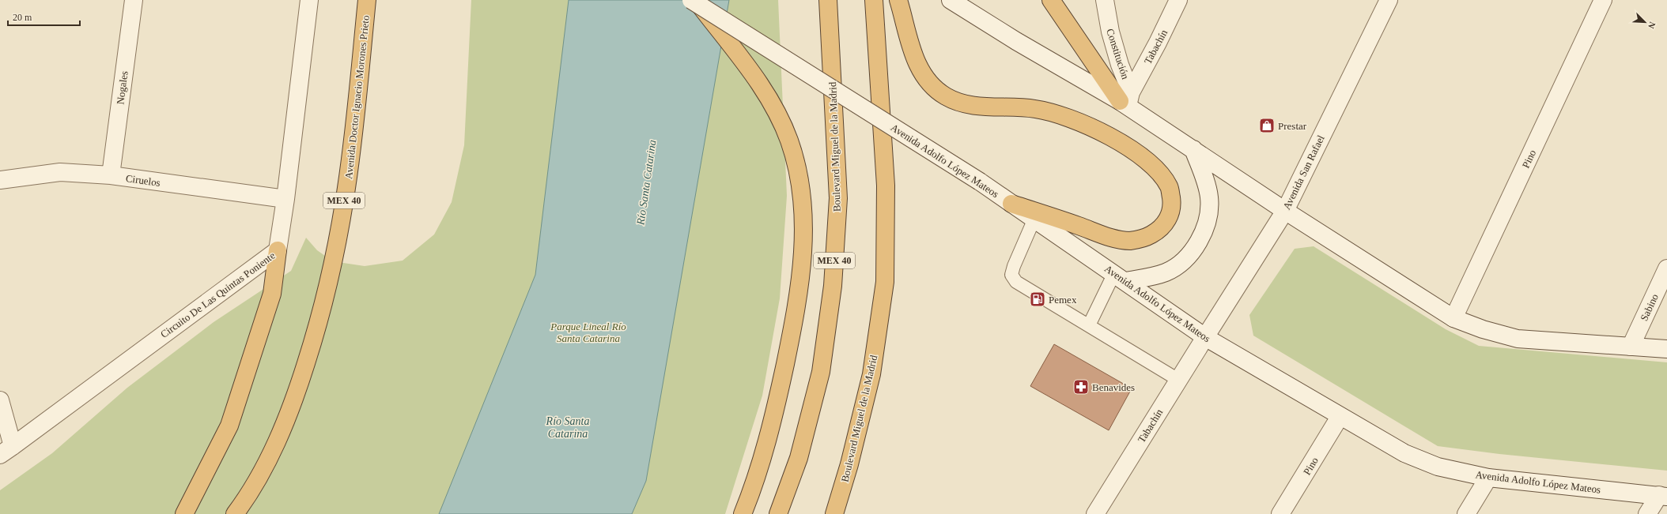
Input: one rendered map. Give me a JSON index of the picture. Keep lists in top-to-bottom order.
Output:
{
  "streets": {
    "highway": ["Avenida Doctor Ignacio Morones Prieto", "Boulevard Miguel de la Madrid", "MEX 40"],
    "street": [
      "Tabachín",
      "Constitución",
      "Nogales",
      "Pino",
      "Avenida Adolfo López Mateos",
      "Avenida San Rafael",
      "Ciruelos",
      "Circuito De Las Quintas Poniente",
      "Sabino"
    ]
  },
  "crossings": [
    ["Tabachín", "Constitución"],
    ["Tabachín", "Avenida Adolfo López Mateos"],
    ["Tabachín", "Avenida San Rafael"],
    ["Nogales", "Ciruelos"],
    ["Pino", "Avenida Adolfo López Mateos"],
    ["Avenida Adolfo López Mateos", "Avenida San Rafael"],
    ["Ciruelos", "Circuito De Las Quintas Poniente"]
  ],
  "water": ["Río Santa Catarina"],
  "parks": ["Parque Lineal Río Santa Catarina"],
  "places": {
    "shop": ["Prestar"],
    "fuel station": ["Pemex"],
    "pharmacy": ["Benavides"]
  },
  "scale_bar": "20 m",
  "north": "bottom right"
}
